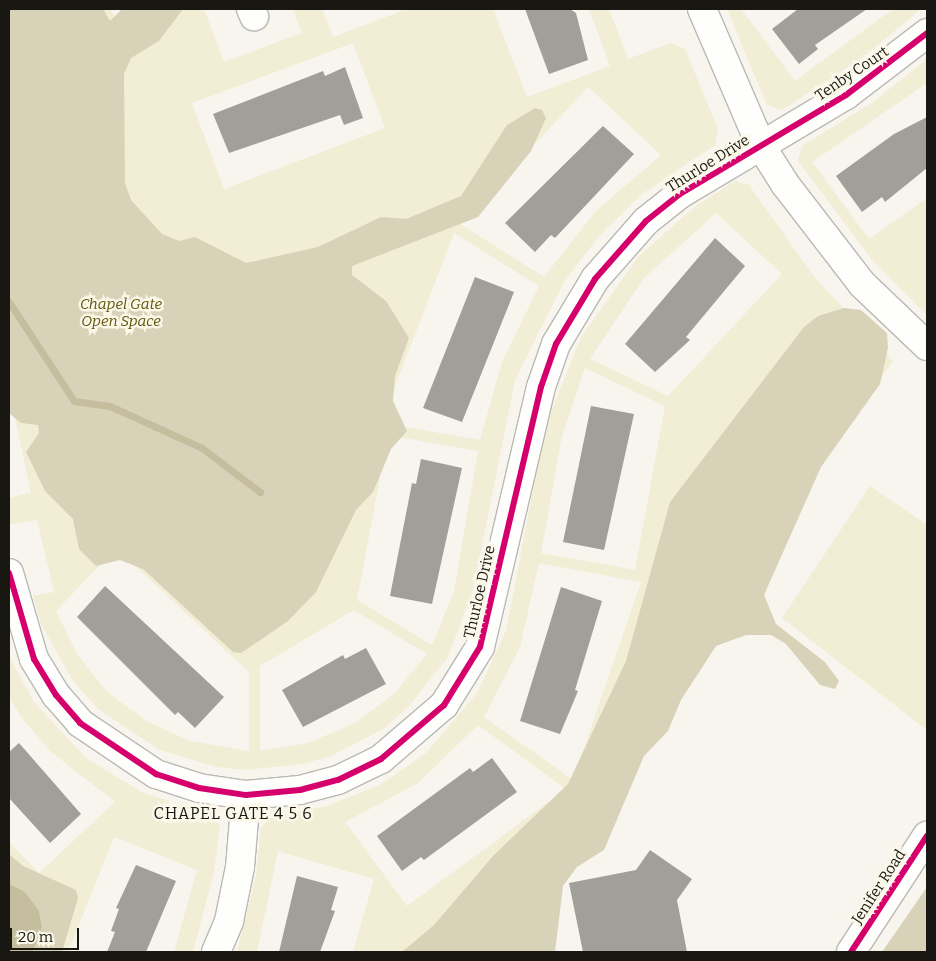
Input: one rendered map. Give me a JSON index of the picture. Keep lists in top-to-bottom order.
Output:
{
  "streets": {
    "street": ["Tenby Court", "Thurloe Drive", "Jenifer Road"]
  },
  "crossings": [
    ["Tenby Court", "Thurloe Drive"]
  ],
  "districts": ["CHAPEL GATE 4 5 6"],
  "parks": ["Chapel Gate Open Space"],
  "scale_bar": "20 m"
}
